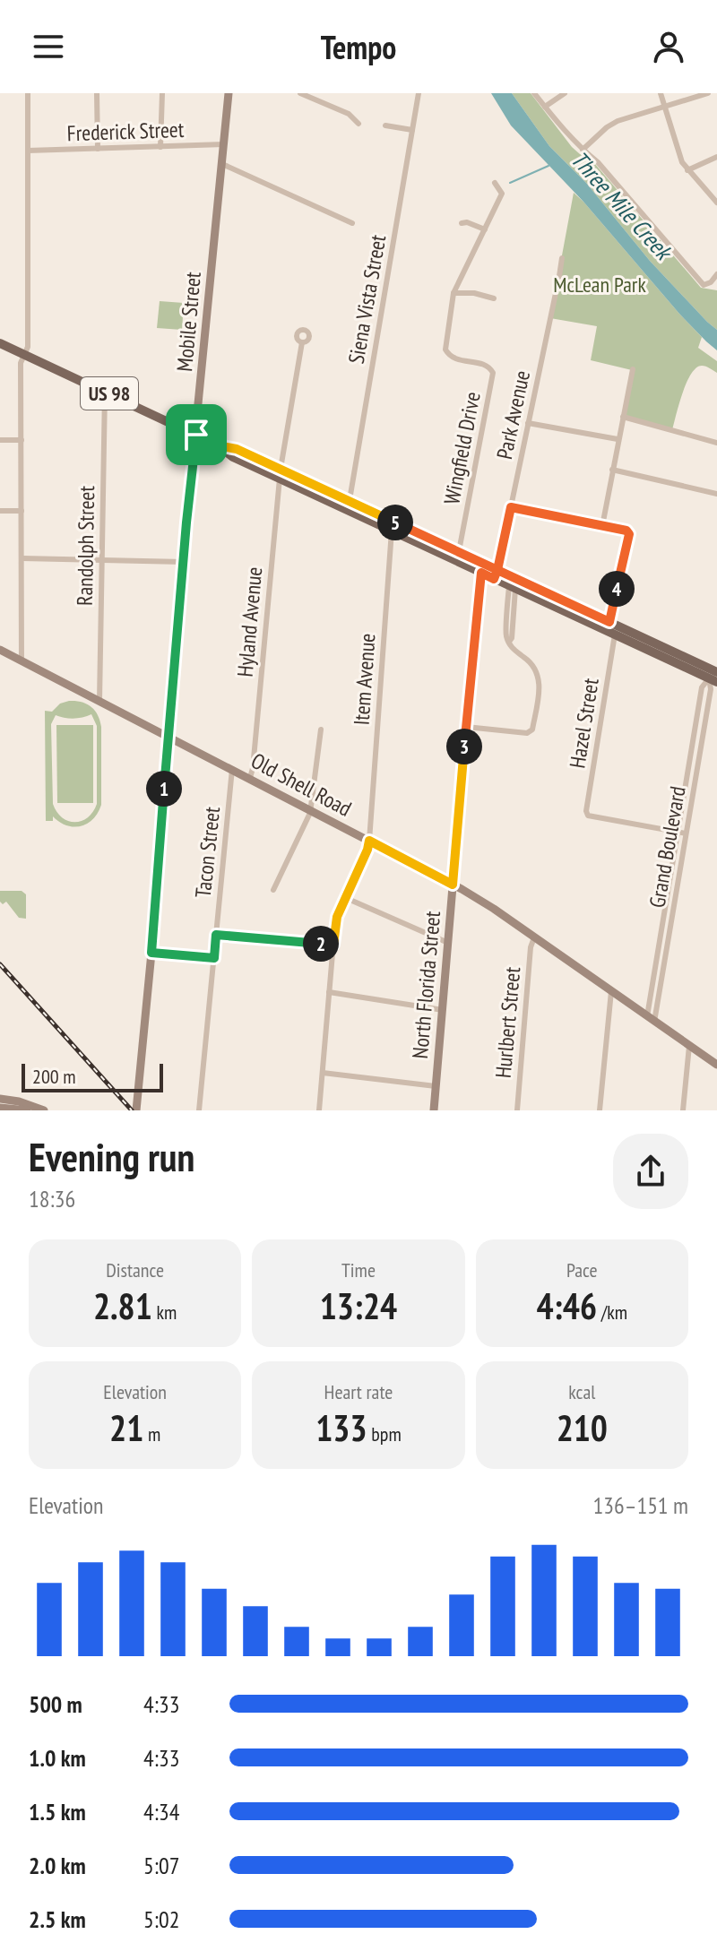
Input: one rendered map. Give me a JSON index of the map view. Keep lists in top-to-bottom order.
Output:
{
  "streets": {
    "main road": ["US 98"],
    "street": [
      "Frederick Street",
      "Siena Vista Street",
      "Mobile Street",
      "Park Avenue",
      "Wingfield Drive",
      "Randolph Street",
      "Hyland Avenue",
      "Item Avenue",
      "Hazel Street",
      "Old Shell Road",
      "Grand Boulevard",
      "Tacon Street",
      "North Florida Street",
      "Hurlbert Street"
    ]
  },
  "crossings": [
    ["Frederick Street", "Mobile Street"],
    ["Siena Vista Street", "US 98"],
    ["Mobile Street", "US 98"],
    ["Mobile Street", "Old Shell Road"],
    ["US 98", "Park Avenue"],
    ["US 98", "Wingfield Drive"],
    ["US 98", "Randolph Street"],
    ["US 98", "Hyland Avenue"],
    ["US 98", "Item Avenue"],
    ["US 98", "Hazel Street"],
    ["US 98", "Grand Boulevard"],
    ["US 98", "North Florida Street"],
    ["Randolph Street", "Old Shell Road"],
    ["Hyland Avenue", "Old Shell Road"],
    ["Item Avenue", "Old Shell Road"],
    ["Hazel Street", "Grand Boulevard"],
    ["Old Shell Road", "Grand Boulevard"],
    ["Old Shell Road", "Tacon Street"],
    ["Old Shell Road", "North Florida Street"],
    ["Old Shell Road", "Hurlbert Street"]
  ],
  "water": ["Three Mile Creek"],
  "parks": ["McLean Park"],
  "scale_bar": "200 m",
  "page": {
    "header": "Tempo",
    "pins": [
      "5",
      "4",
      "3",
      "1",
      "2"
    ],
    "scale": "200 m",
    "heading": ["Evening run", "18:36"],
    "stats": [
      ["Distance", "2.81 km"],
      ["Time", "13:24"],
      ["Pace", "4:46 /km"],
      ["Elevation", "21 m"],
      ["Heart rate", "133 bpm"],
      ["kcal", "210"]
    ],
    "chart": ["Elevation", "136–151 m"],
    "list": [
      {
        "name": "500 m",
        "note": "4:33"
      },
      {
        "name": "1.0 km",
        "note": "4:33"
      },
      {
        "name": "1.5 km",
        "note": "4:34"
      },
      {
        "name": "2.0 km",
        "note": "5:07"
      },
      {
        "name": "2.5 km",
        "note": "5:02"
      }
    ]
  }
}
